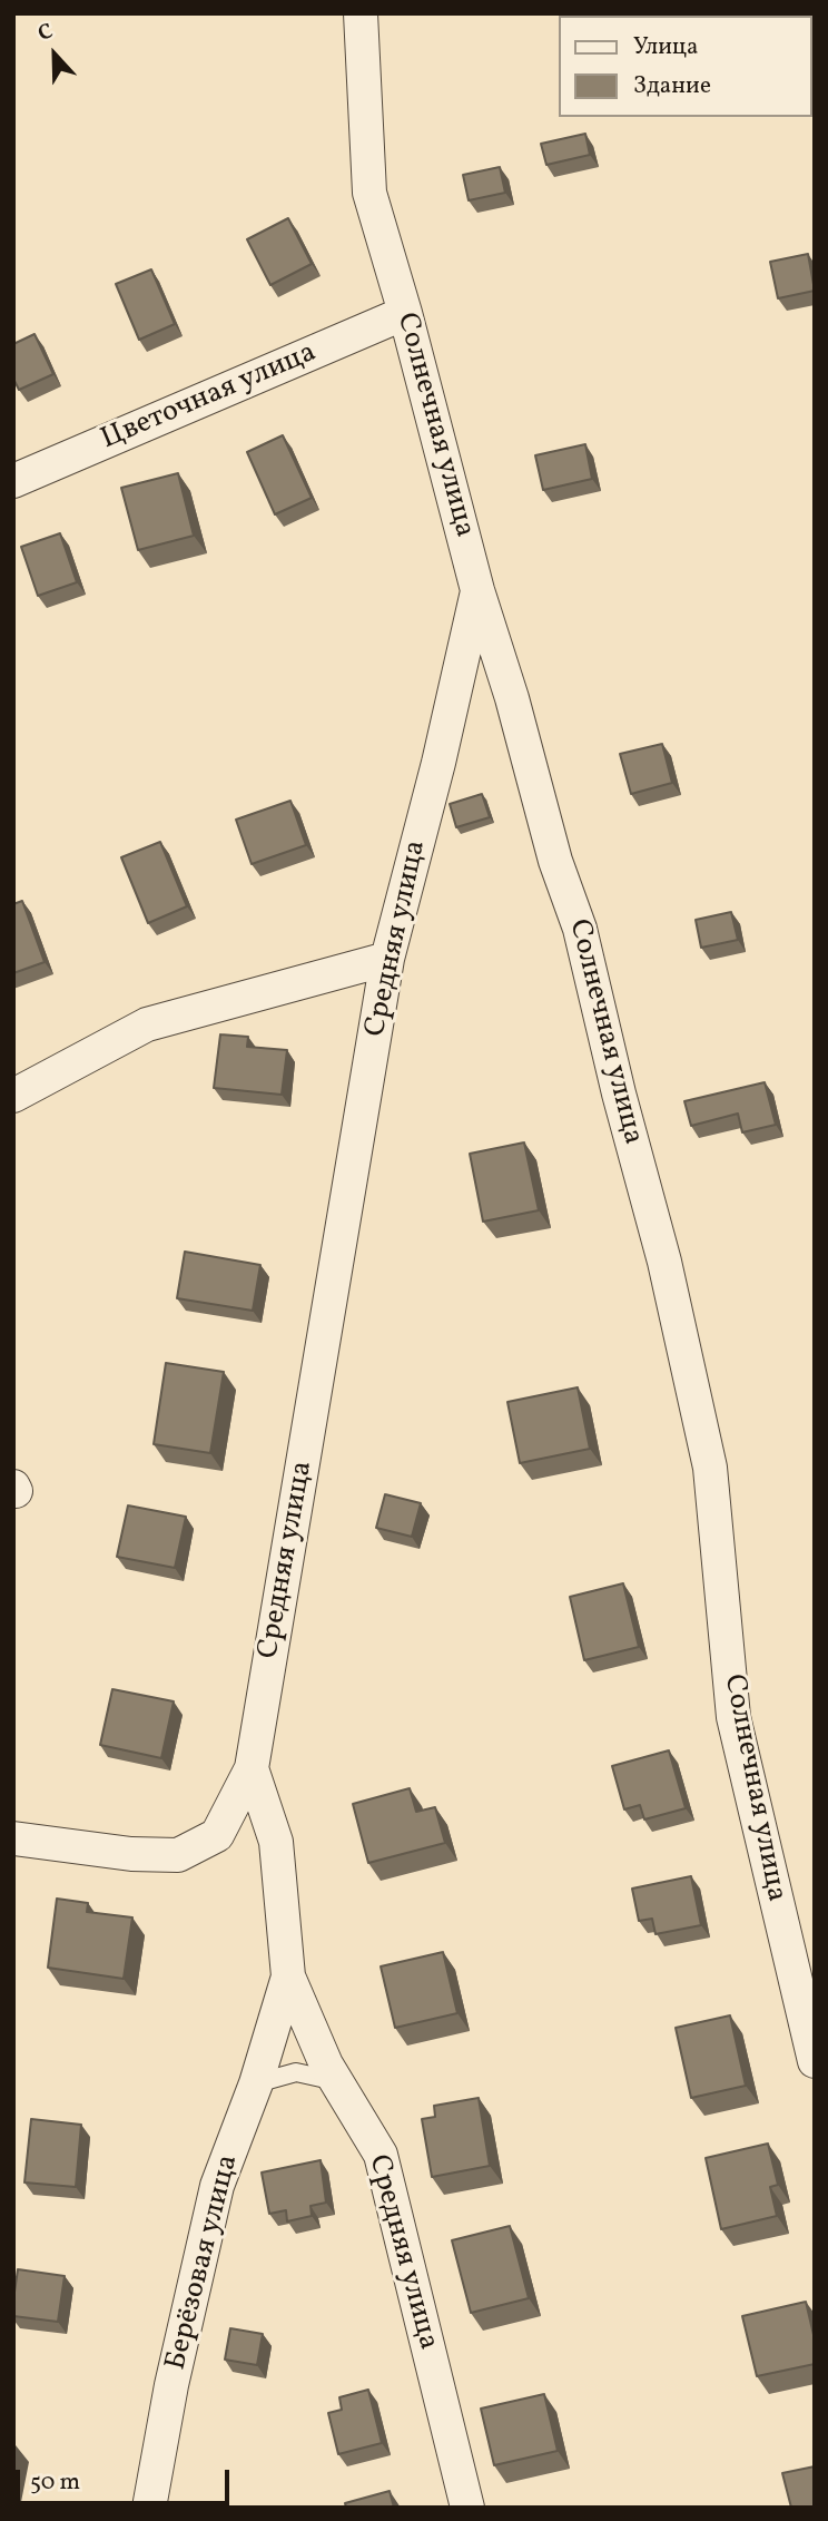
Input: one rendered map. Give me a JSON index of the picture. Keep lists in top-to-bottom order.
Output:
{
  "streets": {
    "street": [
      "Цветочная улица",
      "Солнечная улица",
      "Средняя улица",
      "Берёзовая улица"
    ]
  },
  "crossings": [
    ["Цветочная улица", "Солнечная улица"],
    ["Солнечная улица", "Средняя улица"],
    ["Средняя улица", "Берёзовая улица"]
  ],
  "legend": ["Улица", "Здание"],
  "scale_bar": "50 m",
  "north": "top"
}
